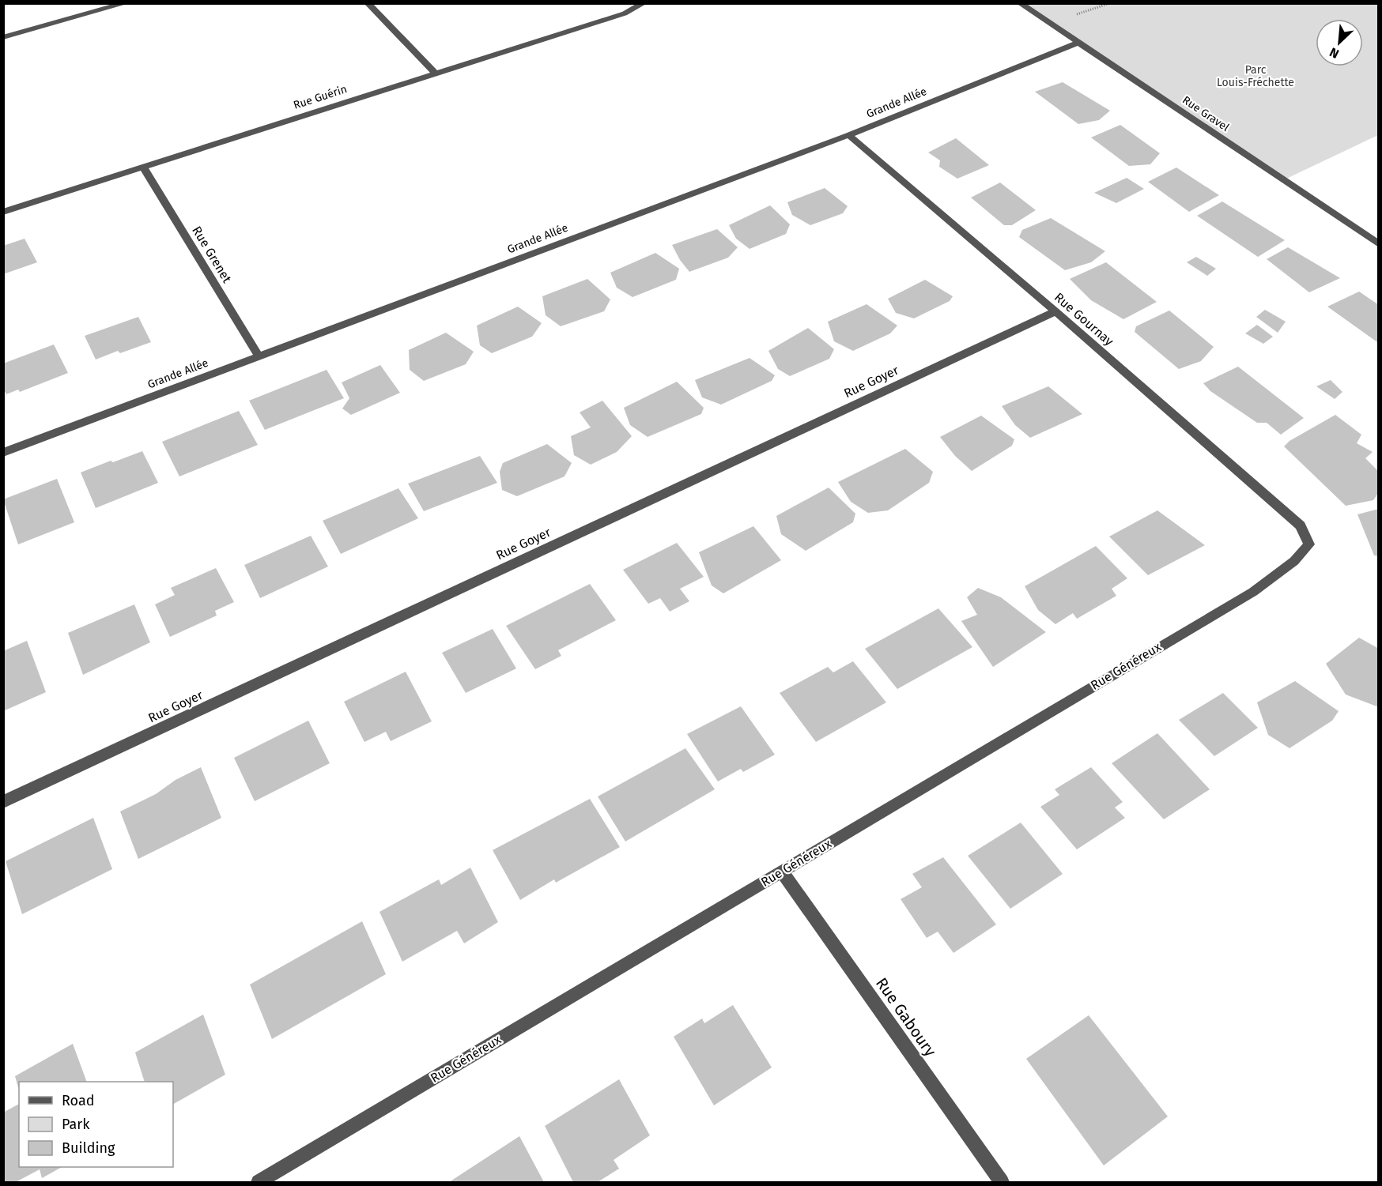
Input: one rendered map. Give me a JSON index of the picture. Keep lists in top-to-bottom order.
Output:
{
  "streets": {
    "street": [
      "Rue Guérin",
      "Grande Allée",
      "Rue Gravel",
      "Rue Grenet",
      "Rue Gournay",
      "Rue Goyer",
      "Rue Généreux",
      "Rue Gaboury"
    ]
  },
  "crossings": [
    ["Rue Guérin", "Rue Grenet"],
    ["Grande Allée", "Rue Gravel"],
    ["Grande Allée", "Rue Grenet"],
    ["Grande Allée", "Rue Gournay"],
    ["Rue Gournay", "Rue Goyer"],
    ["Rue Gournay", "Rue Généreux"],
    ["Rue Généreux", "Rue Gaboury"]
  ],
  "parks": ["Parc Louis-Fréchette"],
  "legend": ["Road", "Park", "Building"],
  "north": "bottom left"
}
